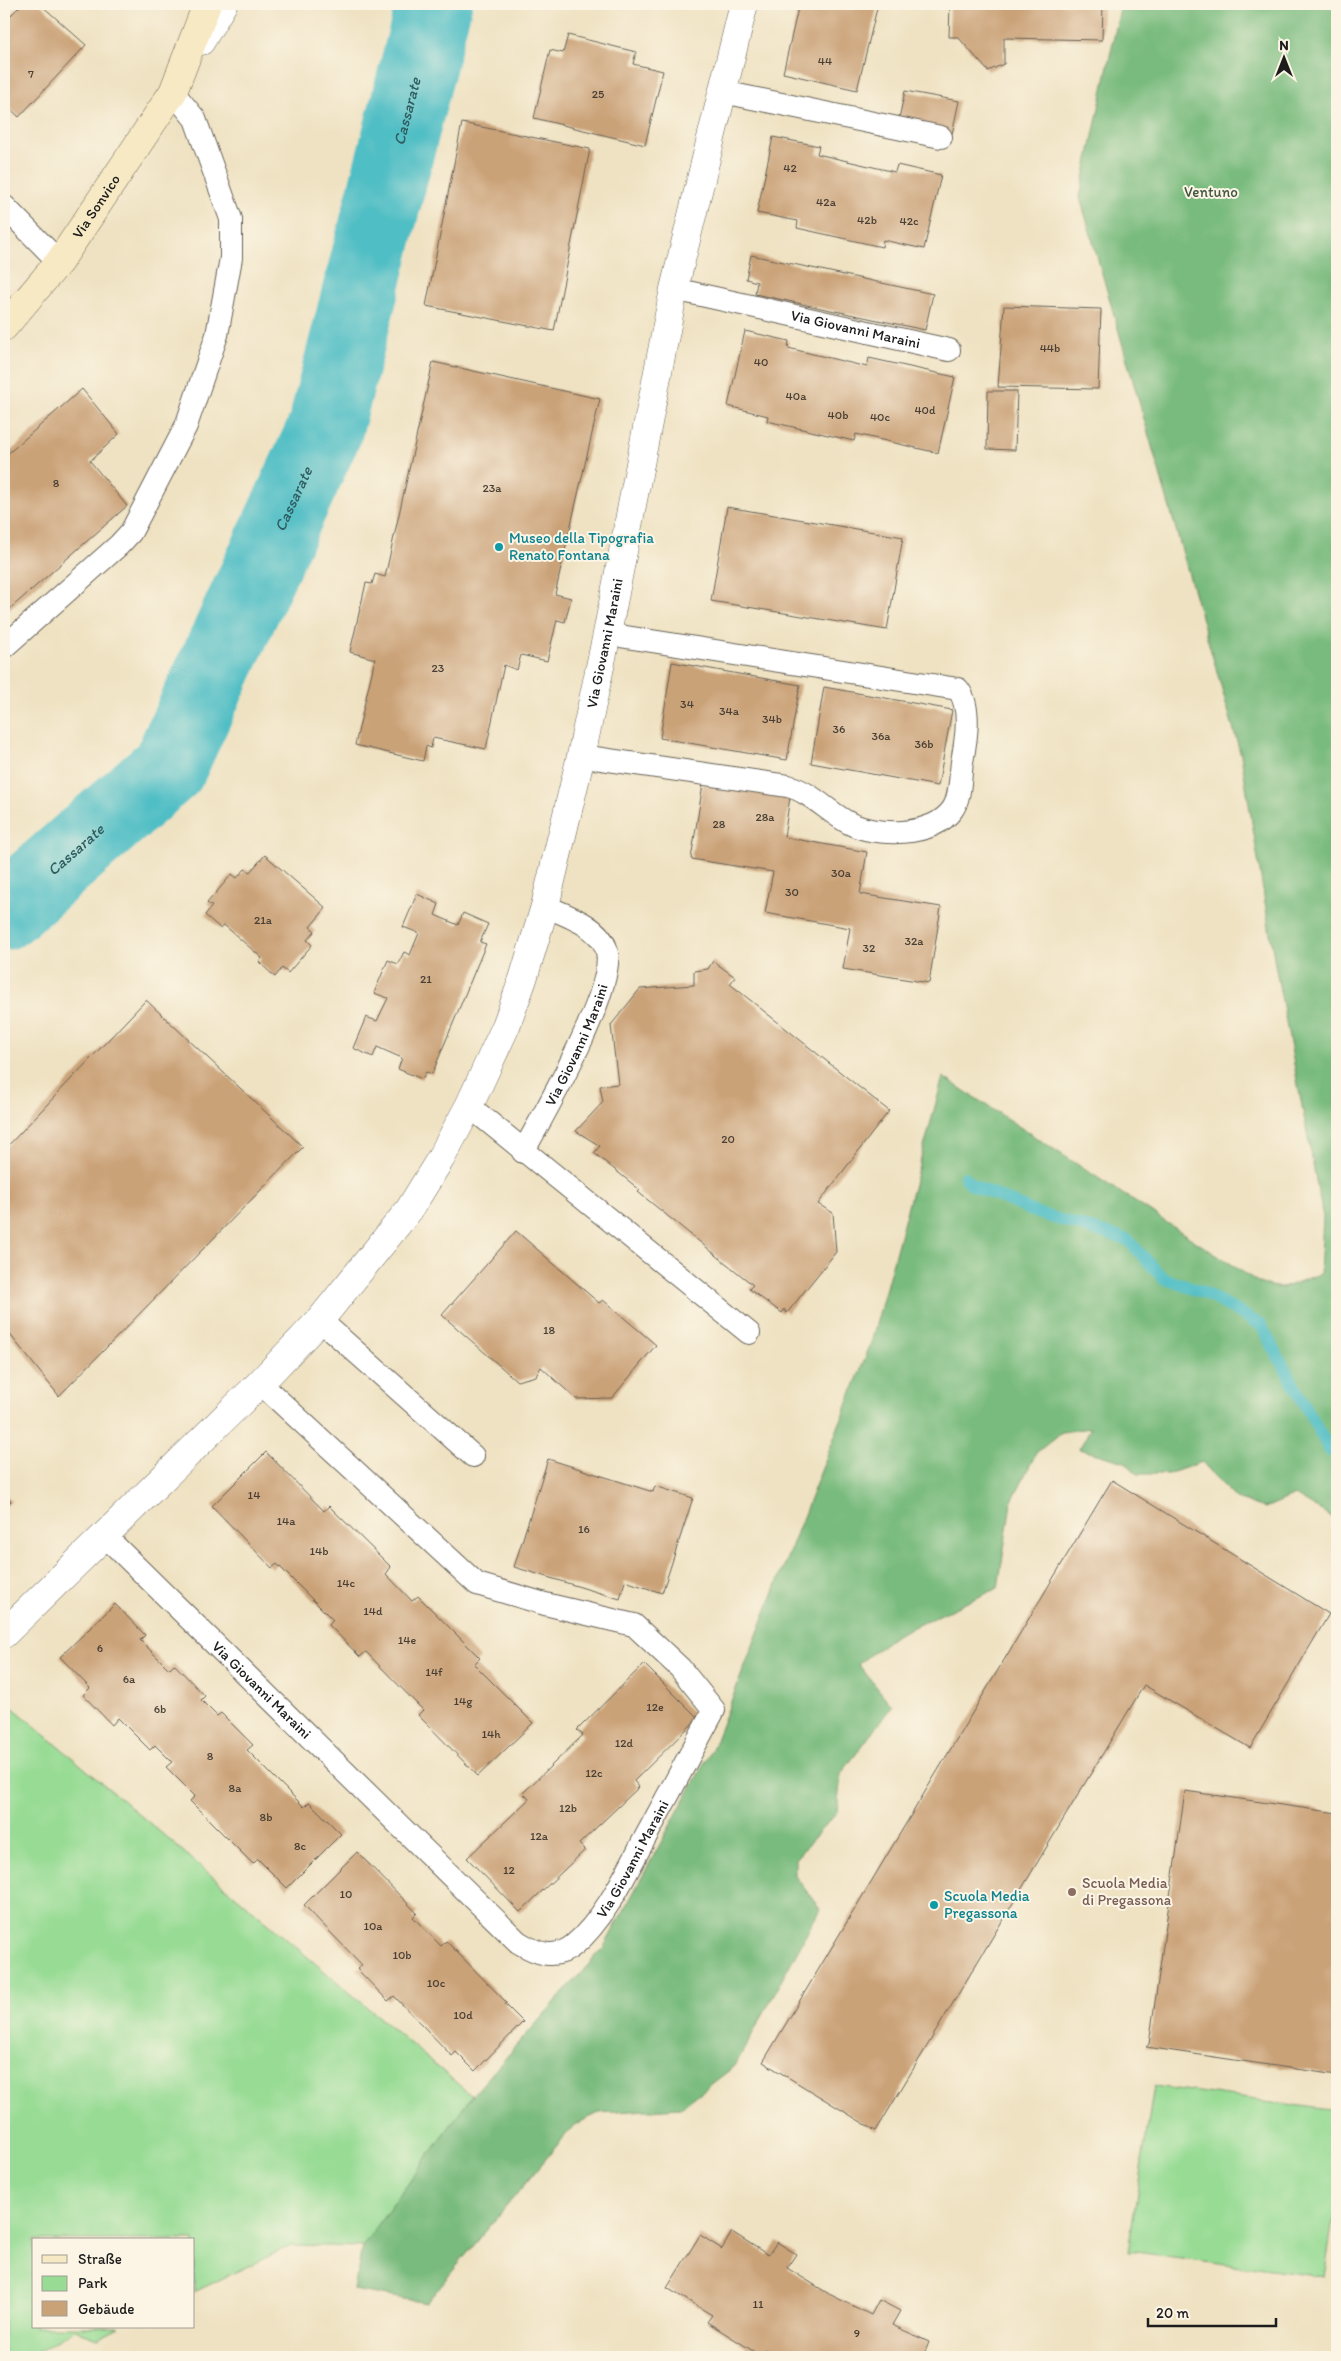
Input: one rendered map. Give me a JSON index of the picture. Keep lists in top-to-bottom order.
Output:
{
  "streets": {
    "main road": ["Via Sonvico"],
    "street": ["Via Giovanni Maraini"]
  },
  "water": ["Cassarate"],
  "parks": ["Ventuno"],
  "places": ["Museo della Tipografia Renato Fontana", "Scuola Media di Pregassona", "Scuola Media Pregassona"],
  "house_numbers": [
    "44",
    "7",
    "25",
    "42",
    "42a",
    "42b",
    "42c",
    "44b",
    "40",
    "40a",
    "40d",
    "40b",
    "40c",
    "8",
    "23a",
    "23",
    "34",
    "34a",
    "34b",
    "36",
    "36a",
    "36b",
    "28a",
    "28",
    "30a",
    "30",
    "21a",
    "32a",
    "32",
    "21",
    "20",
    "18",
    "14",
    "14a",
    "16",
    "14b",
    "14c",
    "14d",
    "14e",
    "6",
    "14f",
    "6a",
    "14g",
    "12e",
    "6b",
    "14h",
    "12d",
    "8",
    "12c",
    "8a",
    "12b",
    "8b",
    "12a",
    "8c",
    "12",
    "10",
    "10a",
    "10b",
    "10c",
    "10d",
    "11",
    "9"
  ],
  "legend": ["Straße", "Park", "Gebäude"],
  "scale_bar": "20 m",
  "north": "top"
}
